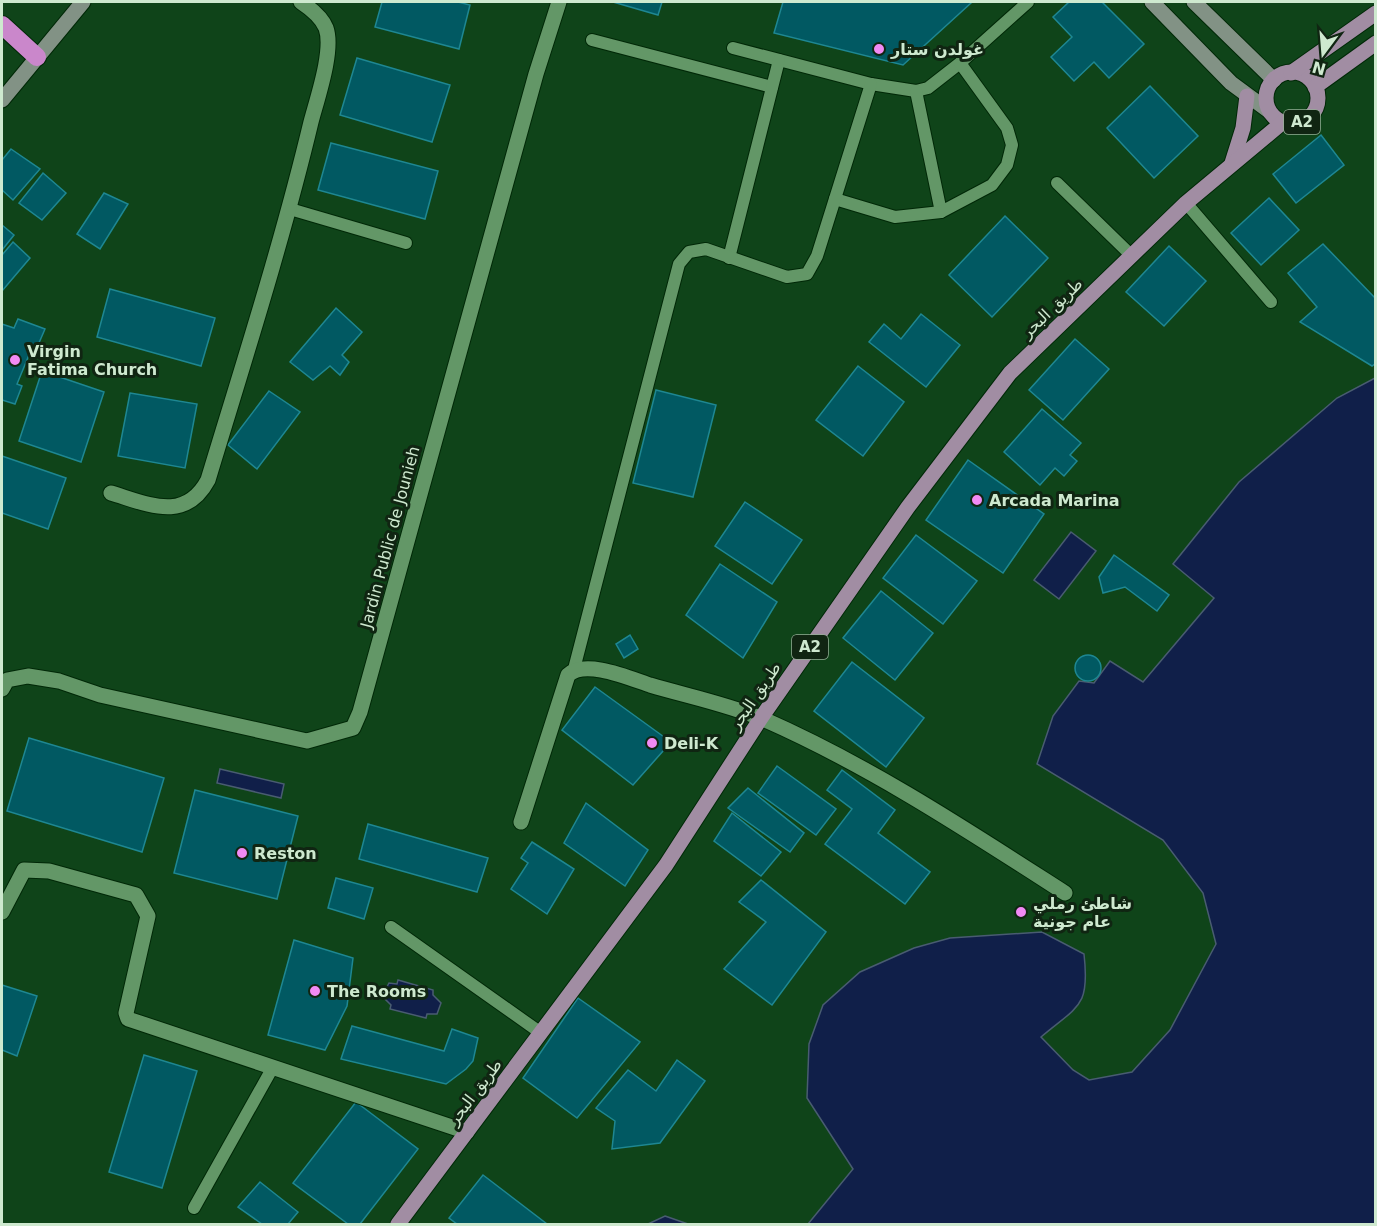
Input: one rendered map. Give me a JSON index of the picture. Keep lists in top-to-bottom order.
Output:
{
  "streets": {
    "main road": ["A2", "طريق البحر"],
    "street": ["Jardin Public de Jounieh"]
  },
  "crossings": [
    ["A2", "طريق البحر"]
  ],
  "places": [
    "غولدن ستار",
    "Virgin Fatima Church",
    "Arcada Marina",
    "Deli-K",
    "Reston",
    "شاطئ رملي عام جونية",
    "The Rooms"
  ],
  "north": "bottom"
}
